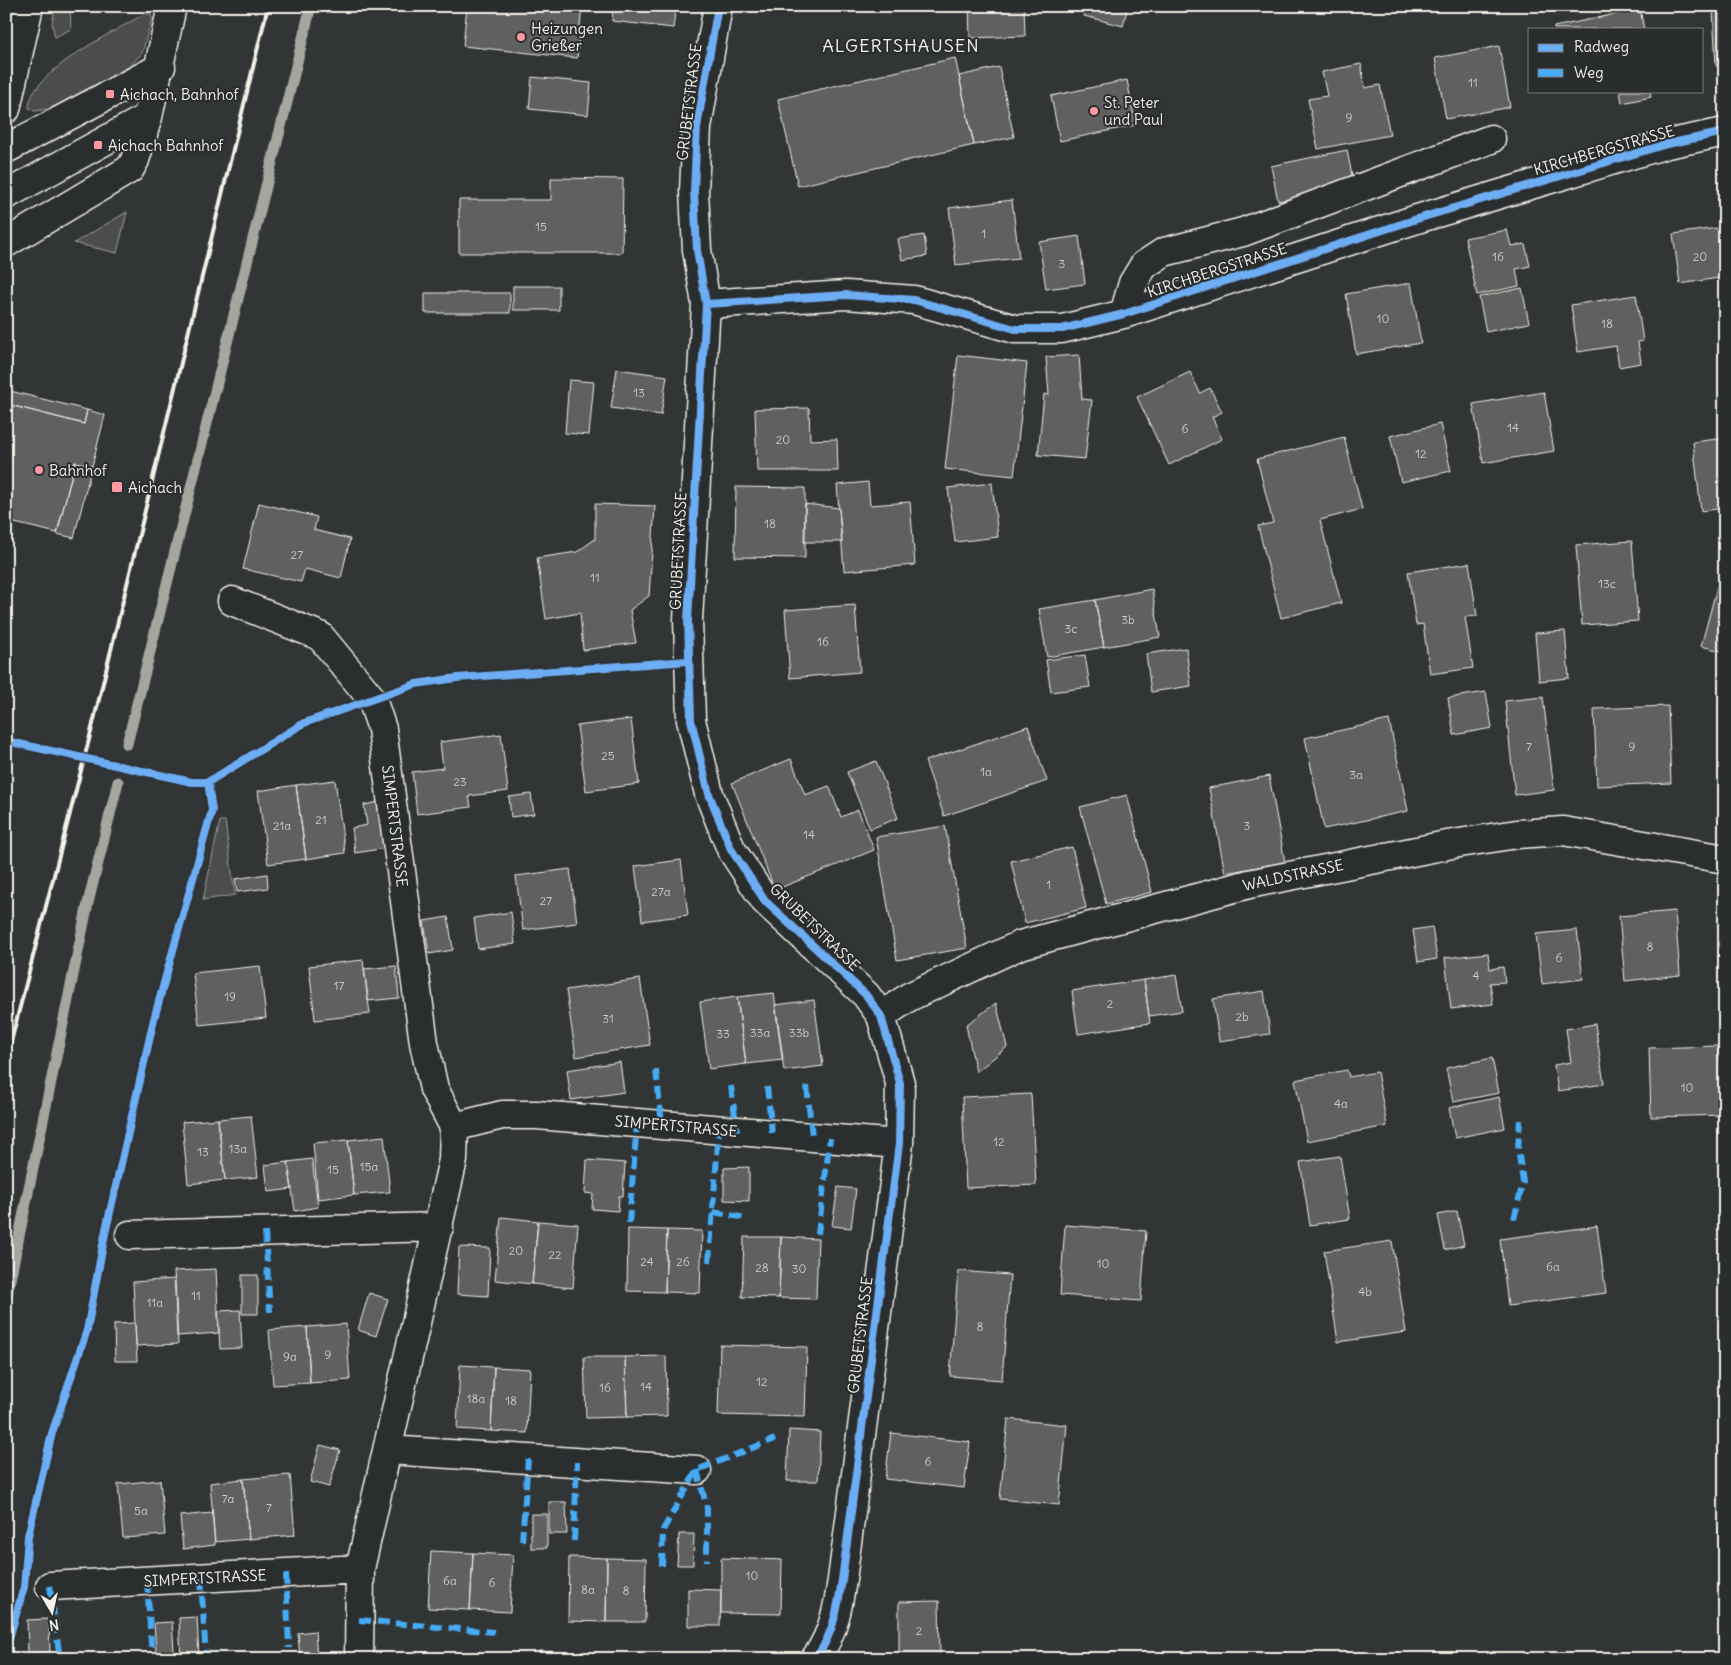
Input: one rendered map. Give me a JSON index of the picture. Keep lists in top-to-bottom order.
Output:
{
  "streets": {
    "street": [
      "GRUBETSTRASSE",
      "KIRCHBERGSTRASSE",
      "SIMPERTSTRASSE",
      "WALDSTRASSE"
    ]
  },
  "crossings": [
    ["GRUBETSTRASSE", "KIRCHBERGSTRASSE"],
    ["GRUBETSTRASSE", "SIMPERTSTRASSE"],
    ["GRUBETSTRASSE", "WALDSTRASSE"]
  ],
  "districts": ["ALGERTSHAUSEN"],
  "places": {
    "other": ["Heizungen Grießer", "St. Peter und Paul", "Bahnhof"],
    "transit": ["Aichach, Bahnhof", "Aichach Bahnhof", "Aichach"]
  },
  "house_numbers": [
    "11",
    "9",
    "15",
    "1",
    "16",
    "20",
    "3",
    "10",
    "18",
    "13",
    "14",
    "6",
    "20",
    "12",
    "18",
    "27",
    "11",
    "13c",
    "3b",
    "3c",
    "16",
    "7",
    "9",
    "25",
    "1a",
    "3a",
    "23",
    "21",
    "21a",
    "3",
    "14",
    "1",
    "27a",
    "27",
    "8",
    "6",
    "4",
    "17",
    "19",
    "2",
    "2b",
    "31",
    "33a",
    "33b",
    "33",
    "10",
    "4a",
    "12",
    "13a",
    "13",
    "15a",
    "15",
    "20",
    "22",
    "24",
    "26",
    "10",
    "6a",
    "28",
    "30",
    "4b",
    "11",
    "11a",
    "8",
    "9",
    "9a",
    "12",
    "14",
    "16",
    "18a",
    "18",
    "6",
    "7a",
    "7",
    "5a",
    "10",
    "6a",
    "6",
    "8a",
    "8",
    "2"
  ],
  "legend": ["Radweg", "Weg"],
  "north": "bottom"
}
